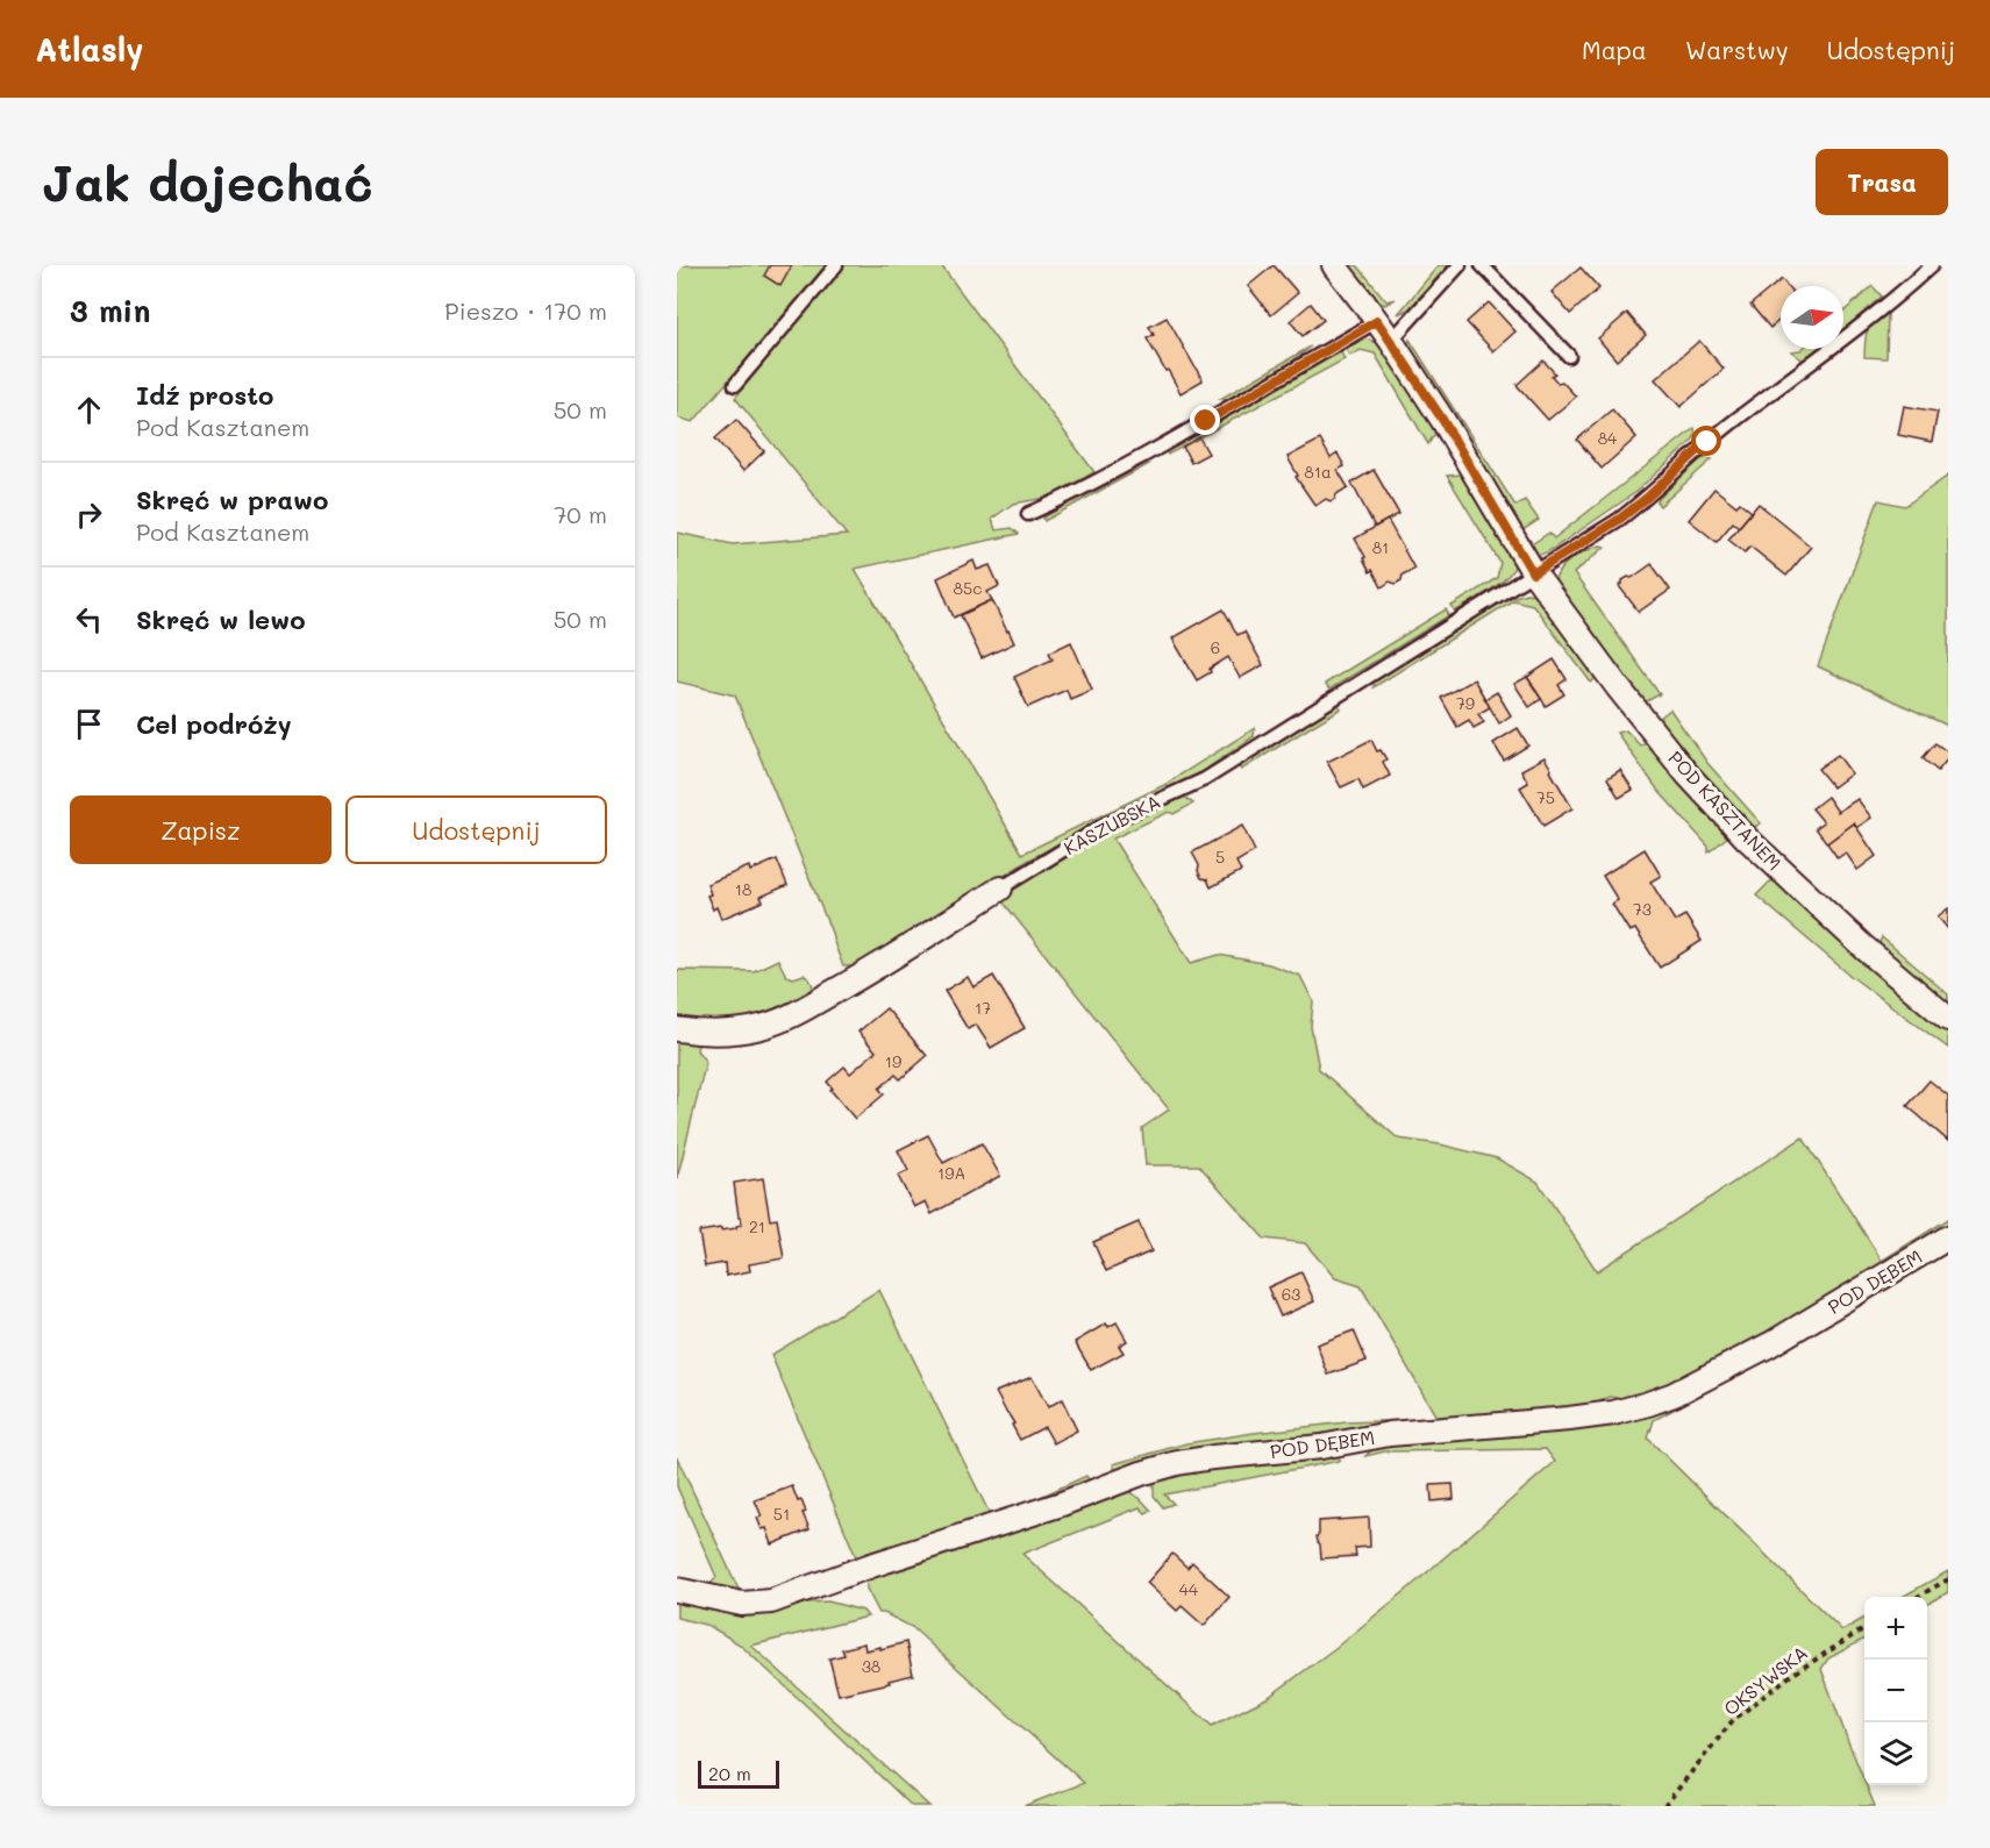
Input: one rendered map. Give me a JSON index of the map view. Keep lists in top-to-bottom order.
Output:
{
  "streets": {
    "street": ["POD KASZTANEM", "KASZUBSKA", "POD DĘBEM"],
    "path": ["OKSYWSKA"]
  },
  "crossings": [
    ["POD KASZTANEM", "KASZUBSKA"]
  ],
  "house_numbers": [
    "84",
    "81a",
    "81",
    "85c",
    "6",
    "79",
    "75",
    "5",
    "18",
    "73",
    "17",
    "19",
    "19A",
    "21",
    "63",
    "51",
    "44",
    "38"
  ],
  "scale_bar": "20 m",
  "north": "right",
  "page": {
    "header": "Atlasly",
    "nav": ["Mapa", "Warstwy", "Udostępnij"],
    "buttons": [
      "Trasa",
      ["Zapisz", "Udostępnij"]
    ],
    "title": "Jak dojechać",
    "heading": ["3 min", "Pieszo · 170 m"],
    "list": [
      ["Idź prosto", "Pod Kasztanem", "50 m"],
      ["Skręć w prawo", "Pod Kasztanem", "70 m"],
      ["Skręć w lewo", "50 m"],
      "Cel podróży"
    ],
    "map_buttons": ["+", "−"],
    "scale": "20 m"
  }
}
